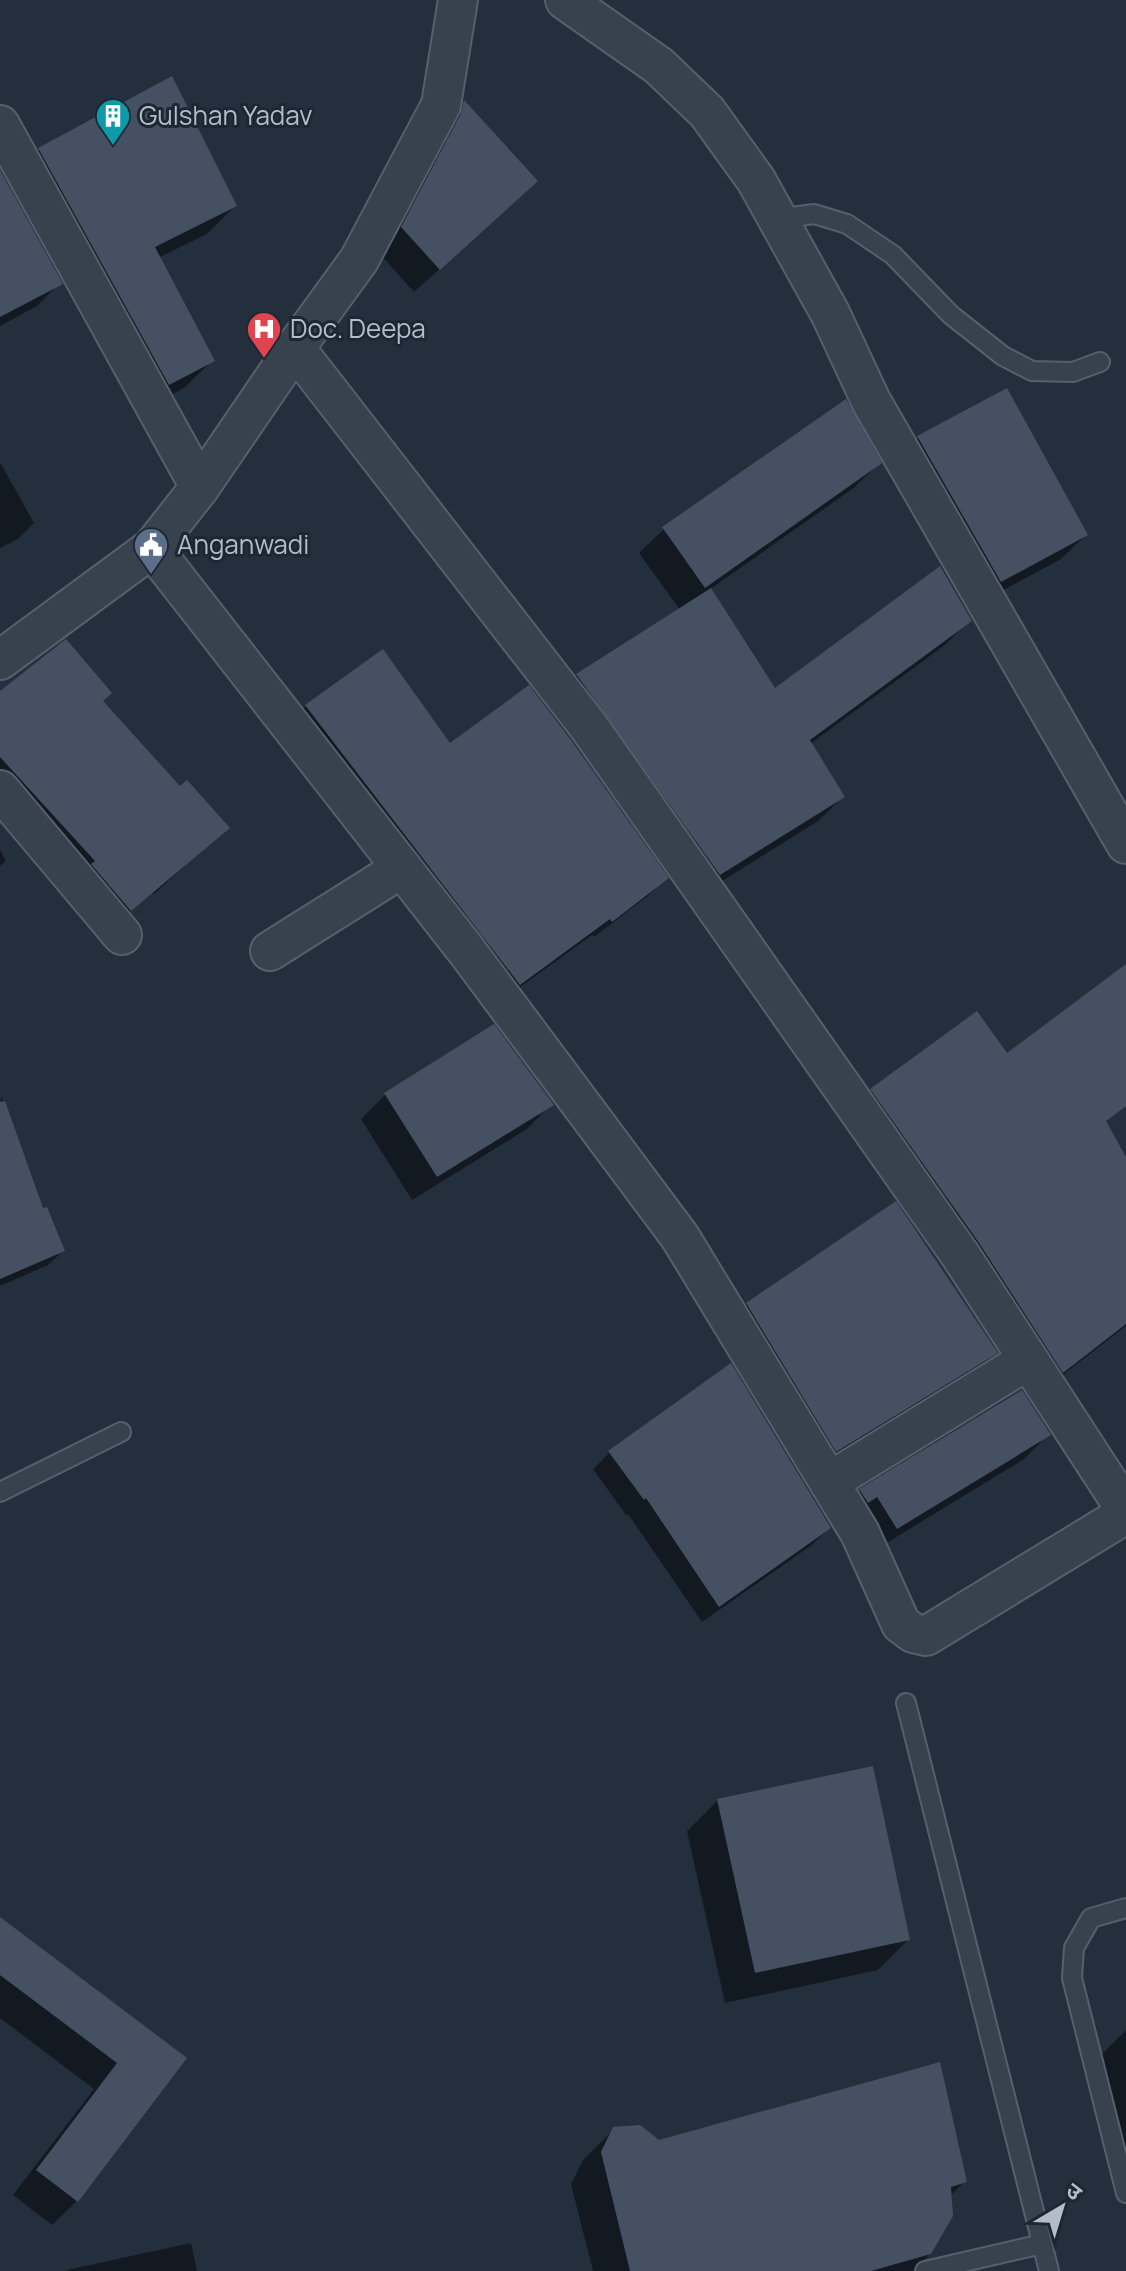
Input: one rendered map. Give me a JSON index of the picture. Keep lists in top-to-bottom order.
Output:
{
  "places": {
    "building": ["Gulshan Yadav"],
    "hospital": ["Doc. Deepa"],
    "public building": ["Anganwadi"]
  },
  "north": "top right"
}
